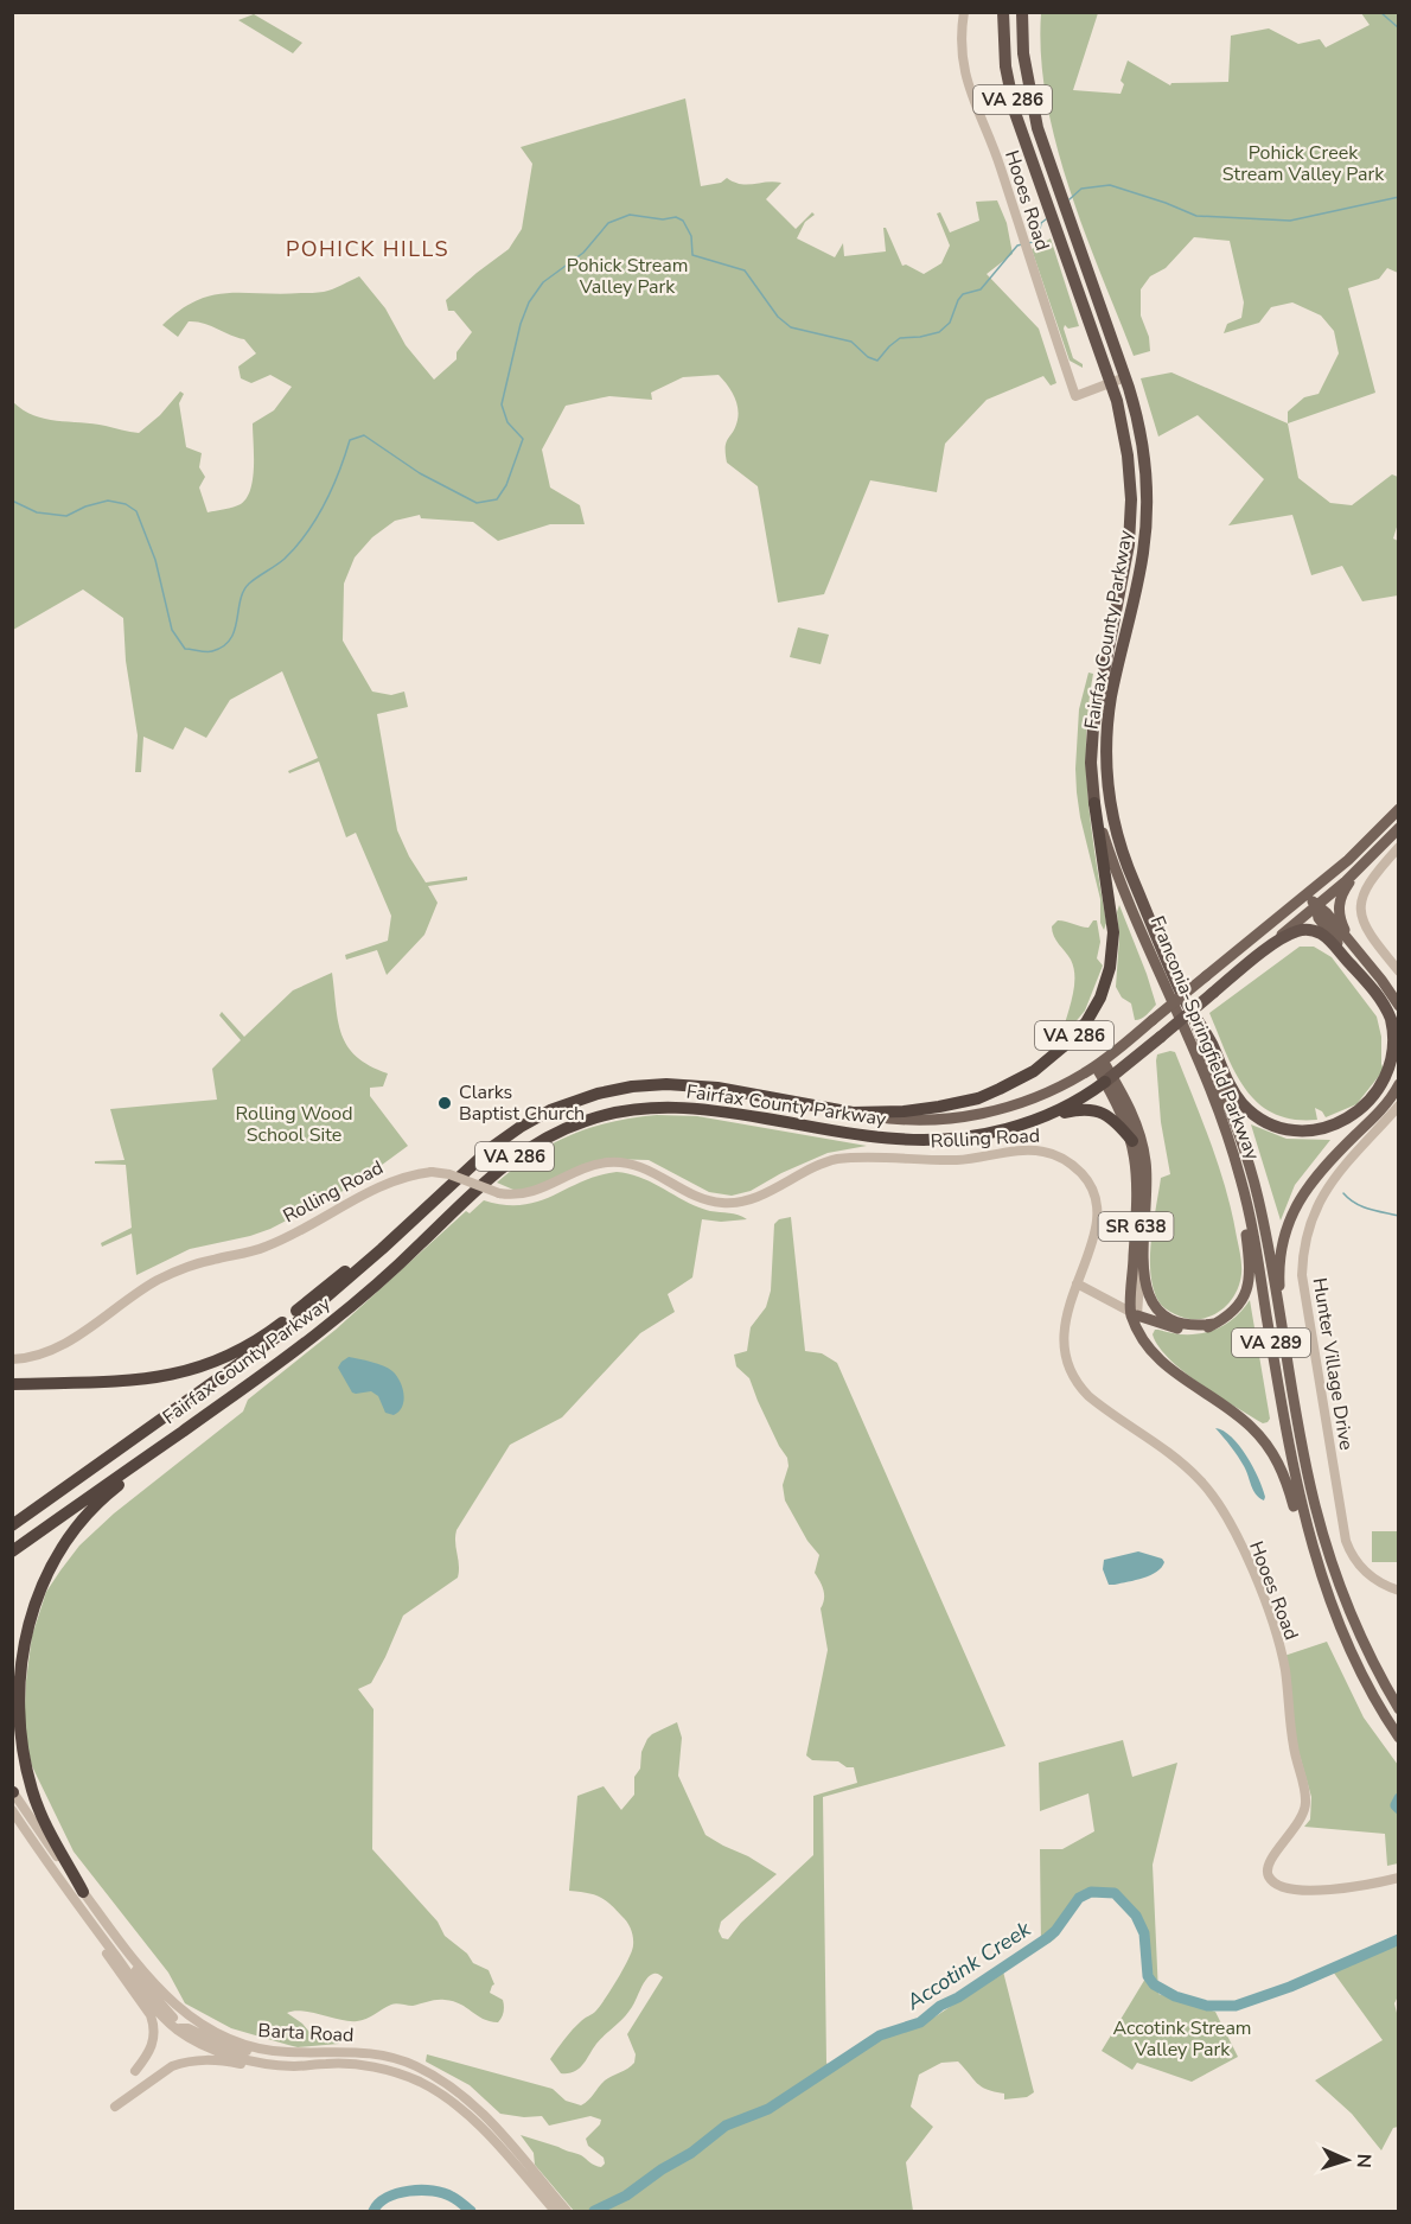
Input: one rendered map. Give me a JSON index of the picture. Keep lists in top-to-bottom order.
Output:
{
  "streets": {
    "highway": ["VA 286", "Fairfax County Parkway"],
    "main road": [
      "Franconia-Springfield Parkway",
      "Rolling Road",
      "SR 638",
      "VA 289"
    ],
    "street": ["Hooes Road", "Hunter Village Drive", "Barta Road"]
  },
  "crossings": [
    ["VA 286", "Fairfax County Parkway"],
    ["VA 286", "Franconia-Springfield Parkway"],
    ["VA 286", "Rolling Road"],
    ["Hooes Road", "Fairfax County Parkway"],
    ["Hooes Road", "Rolling Road"],
    ["Fairfax County Parkway", "Franconia-Springfield Parkway"],
    ["Fairfax County Parkway", "Rolling Road"],
    ["Fairfax County Parkway", "SR 638"],
    ["Rolling Road", "SR 638"]
  ],
  "districts": ["POHICK HILLS"],
  "water": ["Accotink Creek"],
  "parks": [
    "Pohick Creek Stream Valley Park",
    "Pohick Stream Valley Park",
    "Rolling Wood School Site",
    "Accotink Stream Valley Park"
  ],
  "places": ["Clarks Baptist Church"],
  "north": "right"
}
